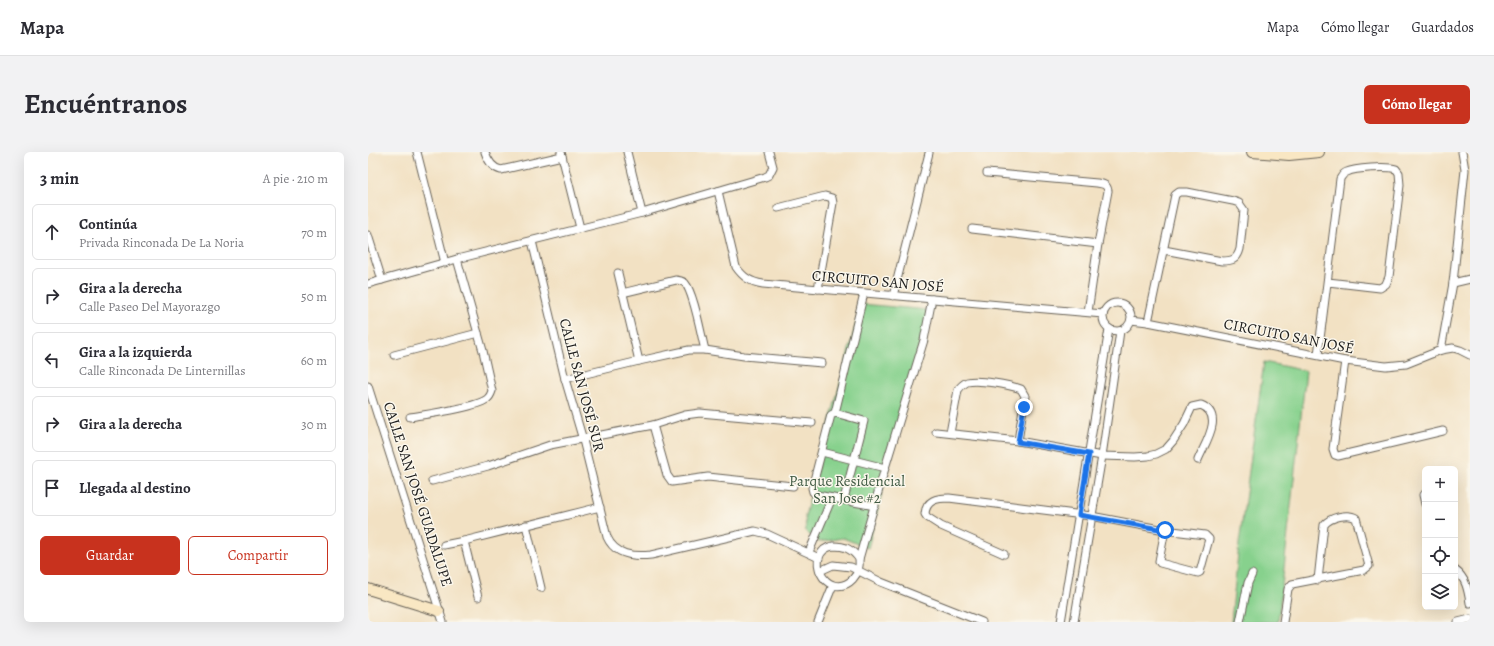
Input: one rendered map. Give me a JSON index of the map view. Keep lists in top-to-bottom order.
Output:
{
  "streets": {
    "street": ["CIRCUITO SAN JOSÉ", "CALLE SAN JOSÉ SUR", "CALLE SAN JOSÉ GUADALUPE"]
  },
  "parks": ["Parque Residencial San Jose #2"],
  "page": {
    "header": "Mapa",
    "nav": ["Mapa", "Cómo llegar", "Guardados"],
    "title": "Encuéntranos",
    "buttons": [
      "Cómo llegar",
      ["Guardar", "Compartir"]
    ],
    "heading": ["3 min", "A pie · 210 m"],
    "list": [
      ["Continúa", "Privada Rinconada De La Noria", "70 m"],
      ["Gira a la derecha", "Calle Paseo Del Mayorazgo", "50 m"],
      ["Gira a la izquierda", "Calle Rinconada De Linternillas", "60 m"],
      ["Gira a la derecha", "30 m"],
      "Llegada al destino"
    ],
    "map_buttons": ["+", "−"]
  }
}
